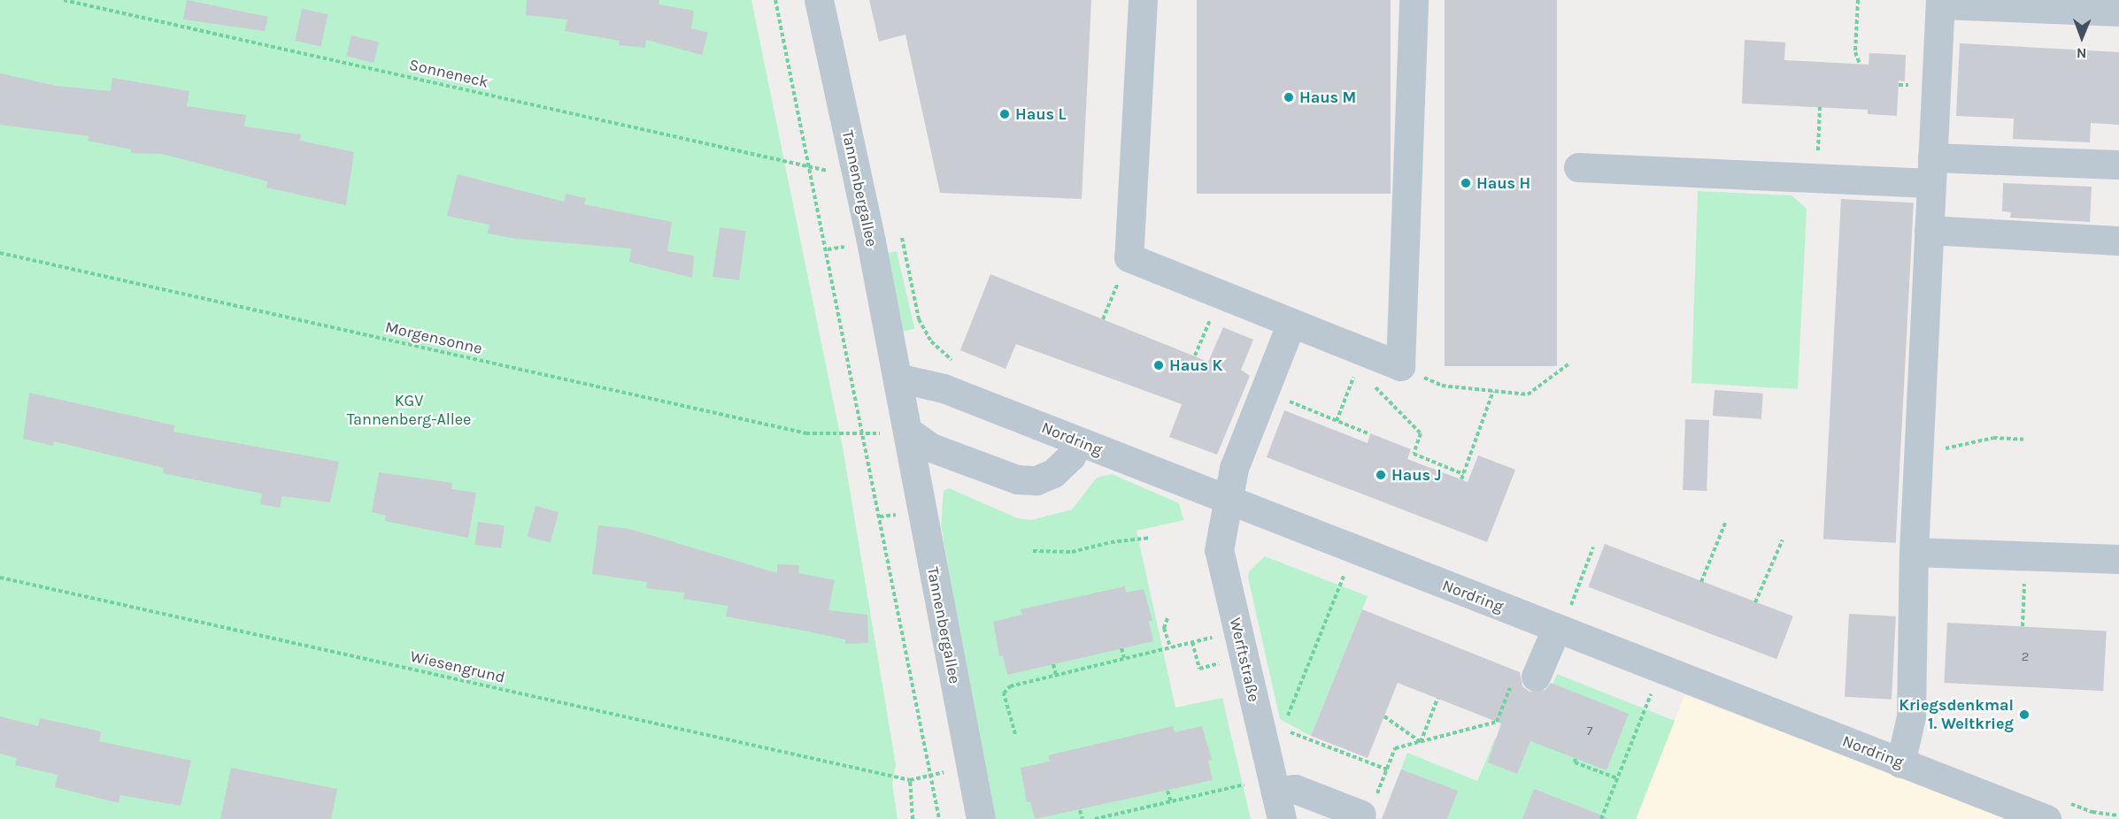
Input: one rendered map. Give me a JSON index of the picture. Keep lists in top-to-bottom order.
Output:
{
  "streets": {
    "street": ["Tannenbergallee", "Nordring", "Werftstraße"],
    "path": ["Sonneneck", "Morgensonne", "Wiesengrund"]
  },
  "crossings": [
    ["Tannenbergallee", "Nordring"],
    ["Nordring", "Werftstraße"]
  ],
  "parks": ["KGV Tannenberg-Allee"],
  "places": [
    "Haus M",
    "Haus L",
    "Haus H",
    "Haus K",
    "Haus J",
    "Kriegsdenkmal 1. Weltkrieg"
  ],
  "house_numbers": ["2", "7"],
  "north": "bottom"
}
